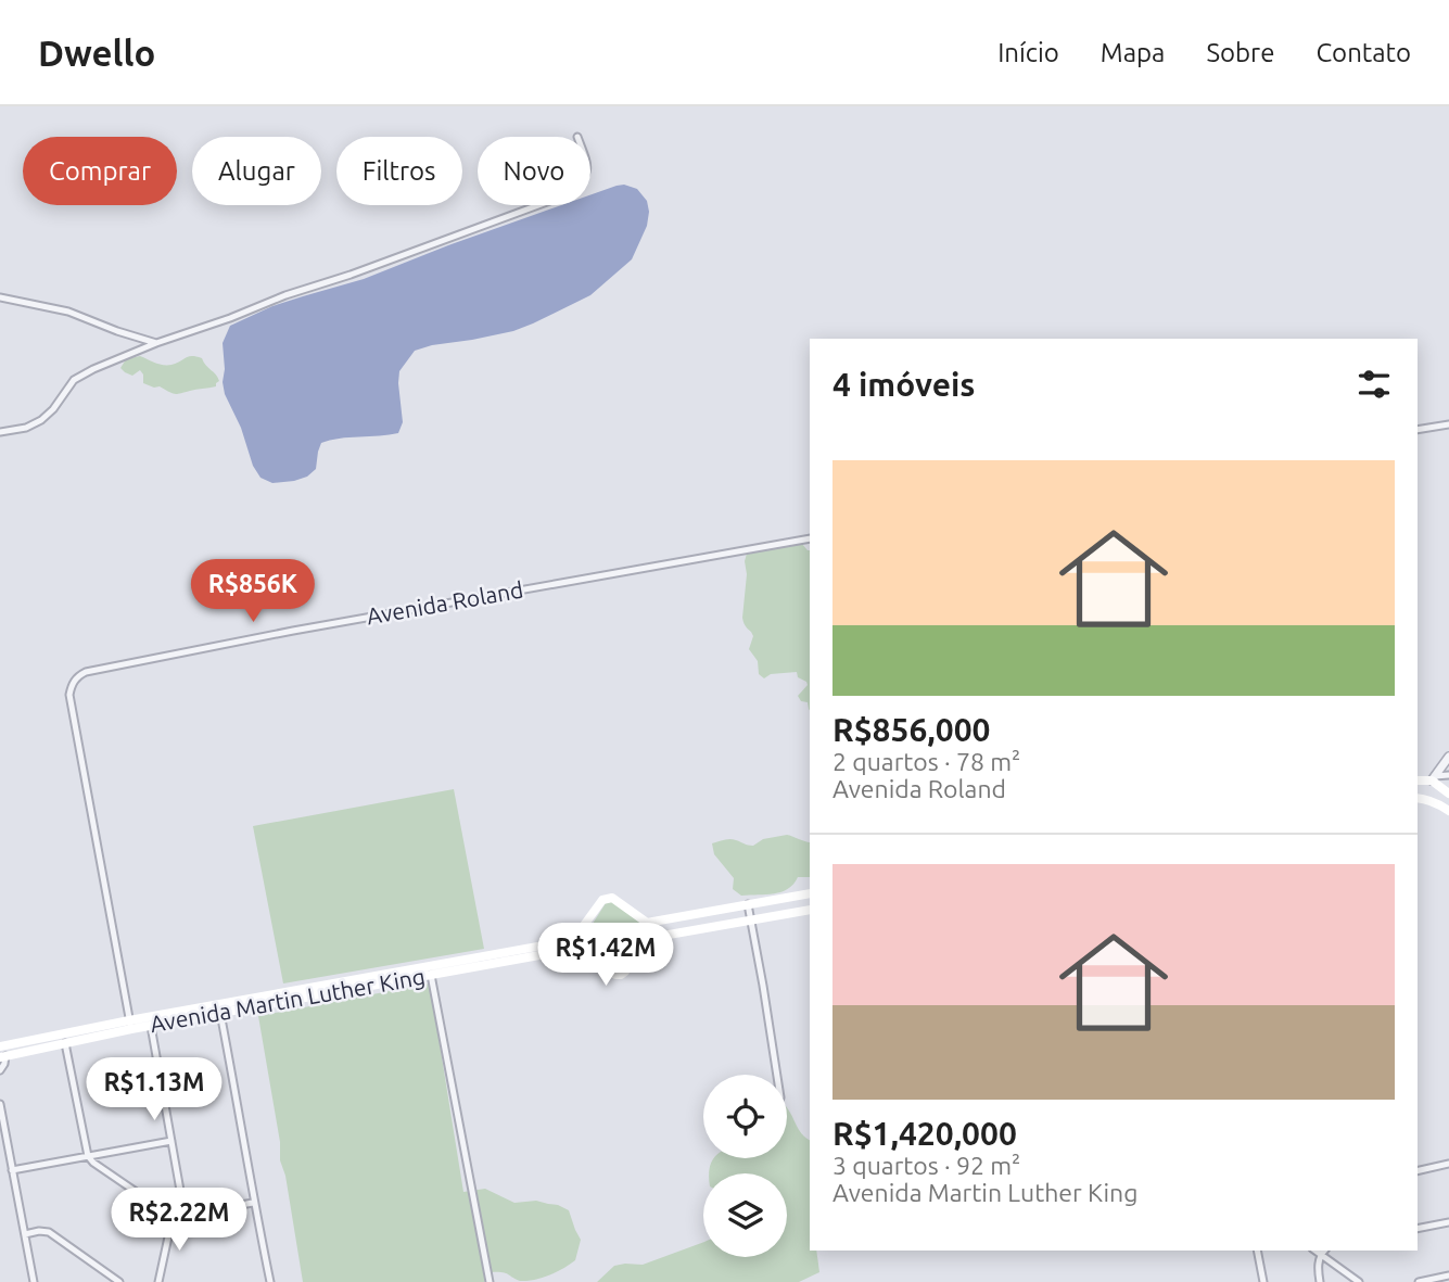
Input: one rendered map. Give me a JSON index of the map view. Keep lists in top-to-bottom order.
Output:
{
  "streets": {
    "main road": ["Avenida Martin Luther King"],
    "street": ["Avenida Roland"]
  },
  "crossings": [
    ["Avenida Roland", "Avenida Martin Luther King"]
  ],
  "page": {
    "header": "Dwello",
    "nav": [
      "Início",
      "Mapa",
      "Sobre",
      "Contato"
    ],
    "chip": [
      "Comprar",
      "Alugar",
      "Filtros",
      "Novo"
    ],
    "heading": "4 imóveis",
    "list": [
      {
        "name": "R$856,000",
        "note": "2 quartos · 78 m² · Avenida Roland"
      },
      {
        "name": "R$1,420,000",
        "note": "3 quartos · 92 m² · Avenida Martin Luther King"
      }
    ],
    "price": [
      "R$856K",
      "R$1.42M",
      "R$1.13M",
      "R$2.22M"
    ]
  }
}
